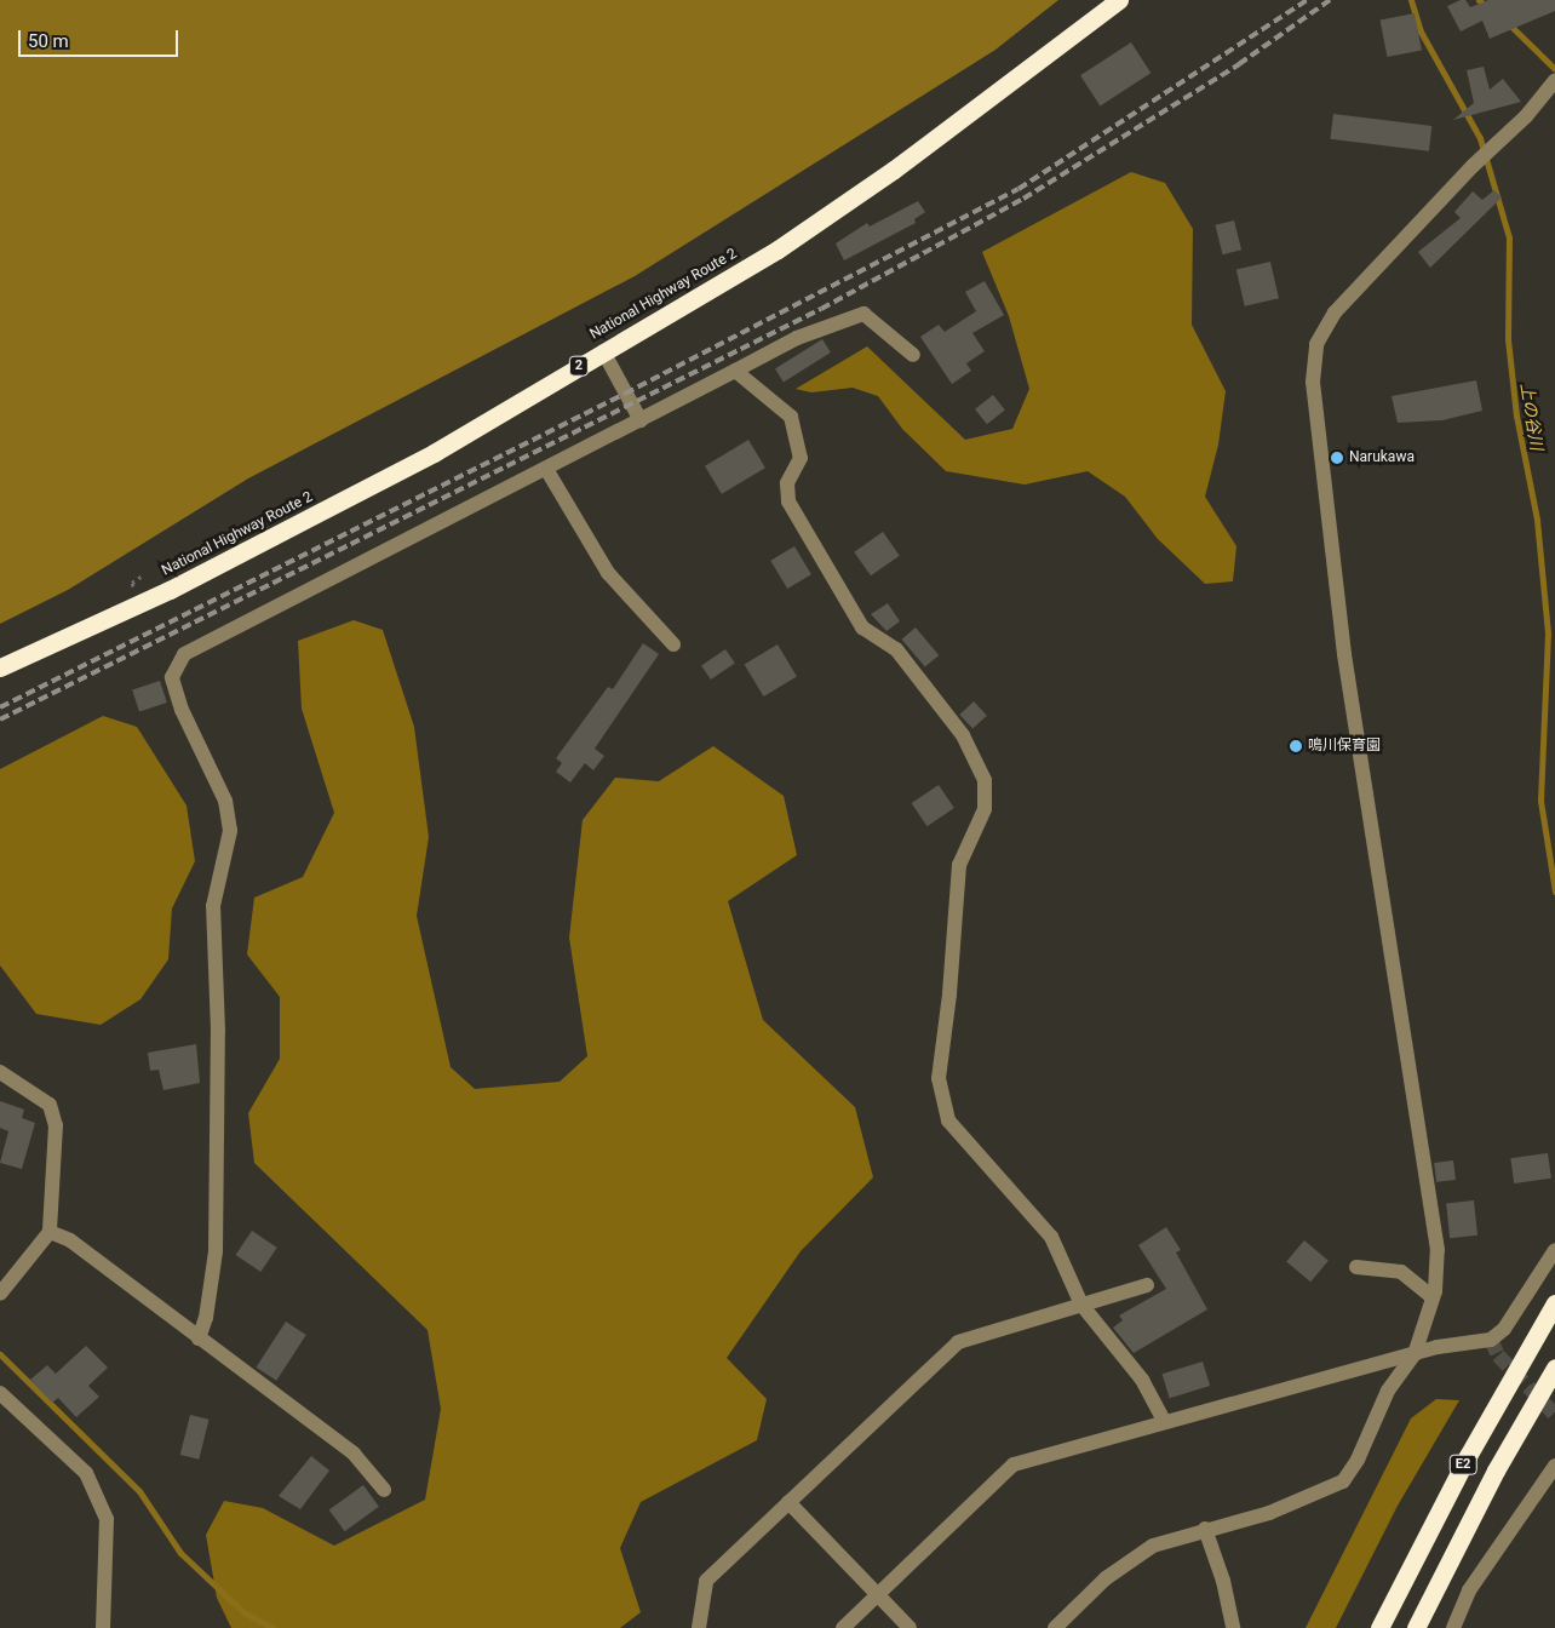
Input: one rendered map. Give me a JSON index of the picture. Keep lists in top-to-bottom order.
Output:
{
  "streets": {
    "highway": ["National Highway Route 2", "2", "E2"]
  },
  "water": ["上の谷川"],
  "places": ["Narukawa", "鳴川保育園"],
  "scale_bar": "50 m"
}
